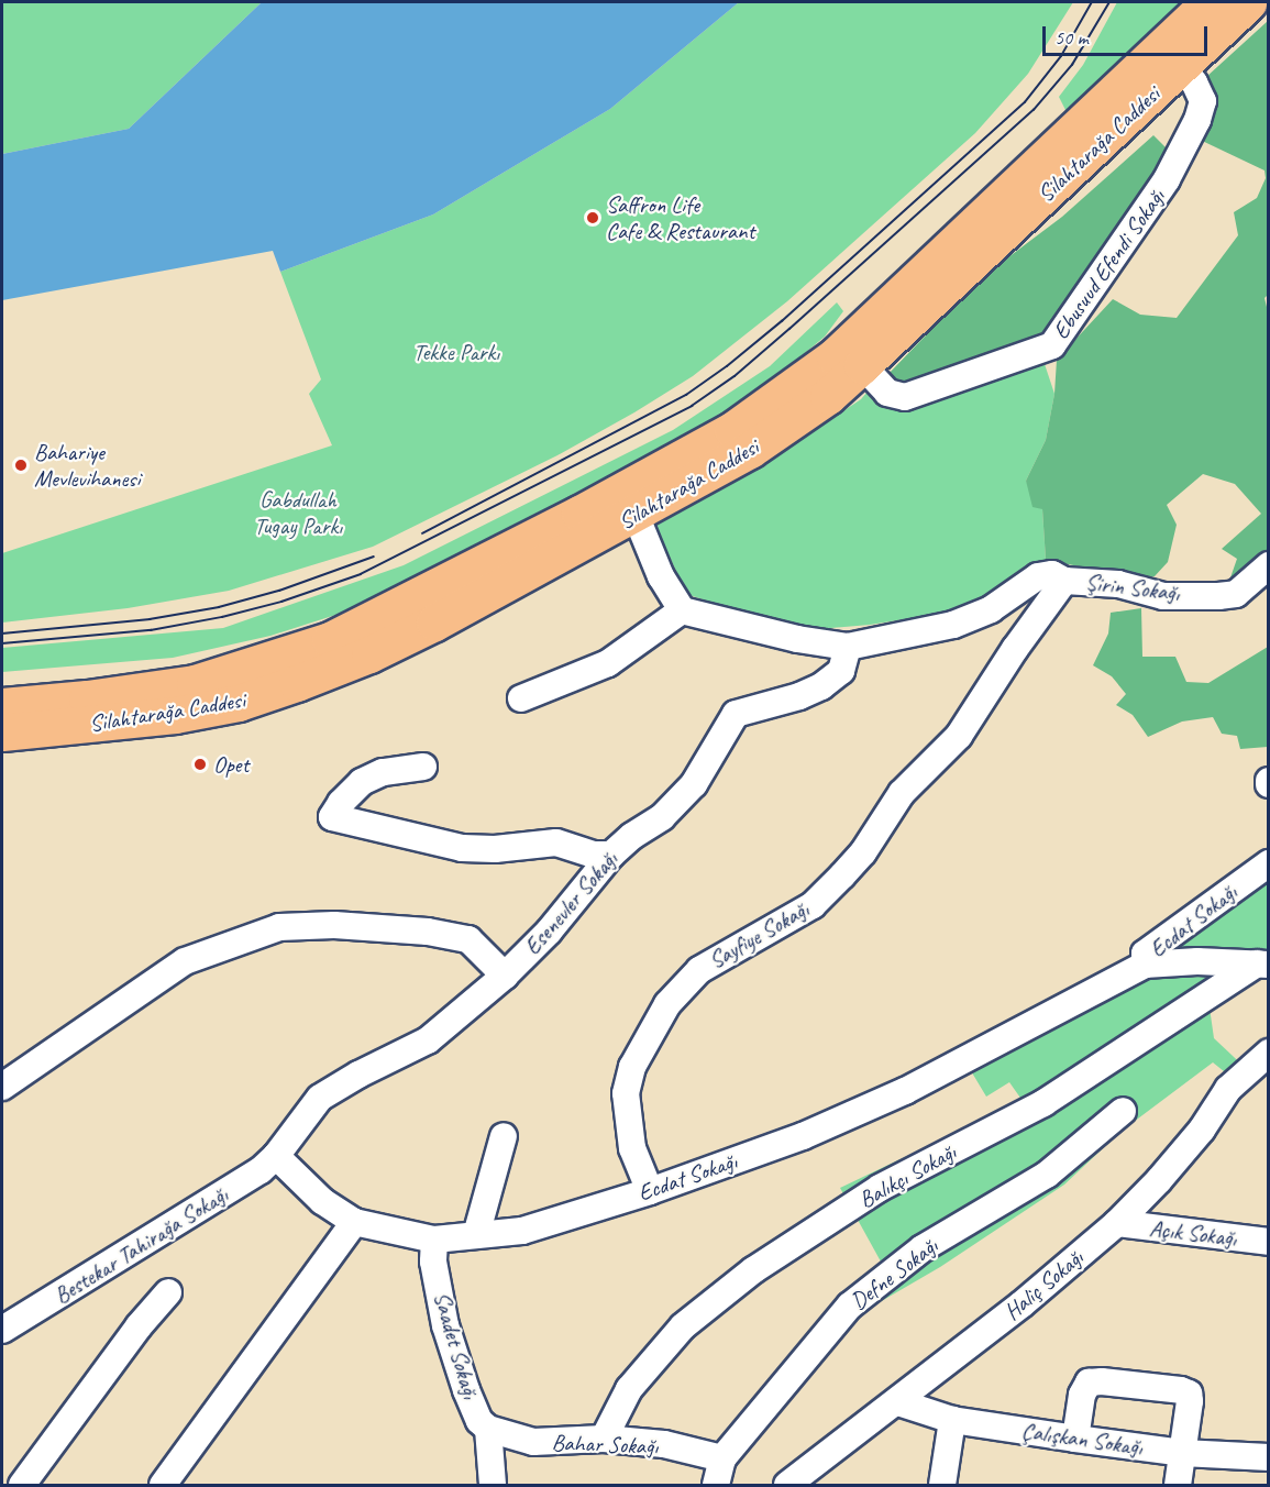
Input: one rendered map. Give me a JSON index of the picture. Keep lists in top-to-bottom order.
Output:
{
  "streets": {
    "main road": ["Silahtarağa Caddesi"],
    "street": [
      "Ebusuud Efendi Sokağı",
      "Şirin Sokağı",
      "Esenevler Sokağı",
      "Ecdat Sokağı",
      "Sayfiye Sokağı",
      "Balıkçı Sokağı",
      "Açık Sokağı",
      "Bestekar Tahirağa Sokağı",
      "Defne Sokağı",
      "Haliç Sokağı",
      "Saadet Sokağı",
      "Çalışkan Sokağı",
      "Bahar Sokağı"
    ]
  },
  "crossings": [
    ["Silahtarağa Caddesi", "Ebusuud Efendi Sokağı"],
    ["Şirin Sokağı", "Esenevler Sokağı"],
    ["Şirin Sokağı", "Sayfiye Sokağı"],
    ["Esenevler Sokağı", "Bestekar Tahirağa Sokağı"],
    ["Ecdat Sokağı", "Sayfiye Sokağı"],
    ["Ecdat Sokağı", "Saadet Sokağı"],
    ["Balıkçı Sokağı", "Bahar Sokağı"],
    ["Açık Sokağı", "Haliç Sokağı"],
    ["Defne Sokağı", "Bahar Sokağı"],
    ["Haliç Sokağı", "Çalışkan Sokağı"],
    ["Saadet Sokağı", "Bahar Sokağı"]
  ],
  "parks": ["Tekke Parkı", "Gabdullah Tugay Parkı"],
  "places": ["Saffron Life Cafe & Restaurant", "Bahariye Mevlevihanesi", "Opet"],
  "scale_bar": "50 m"
}
